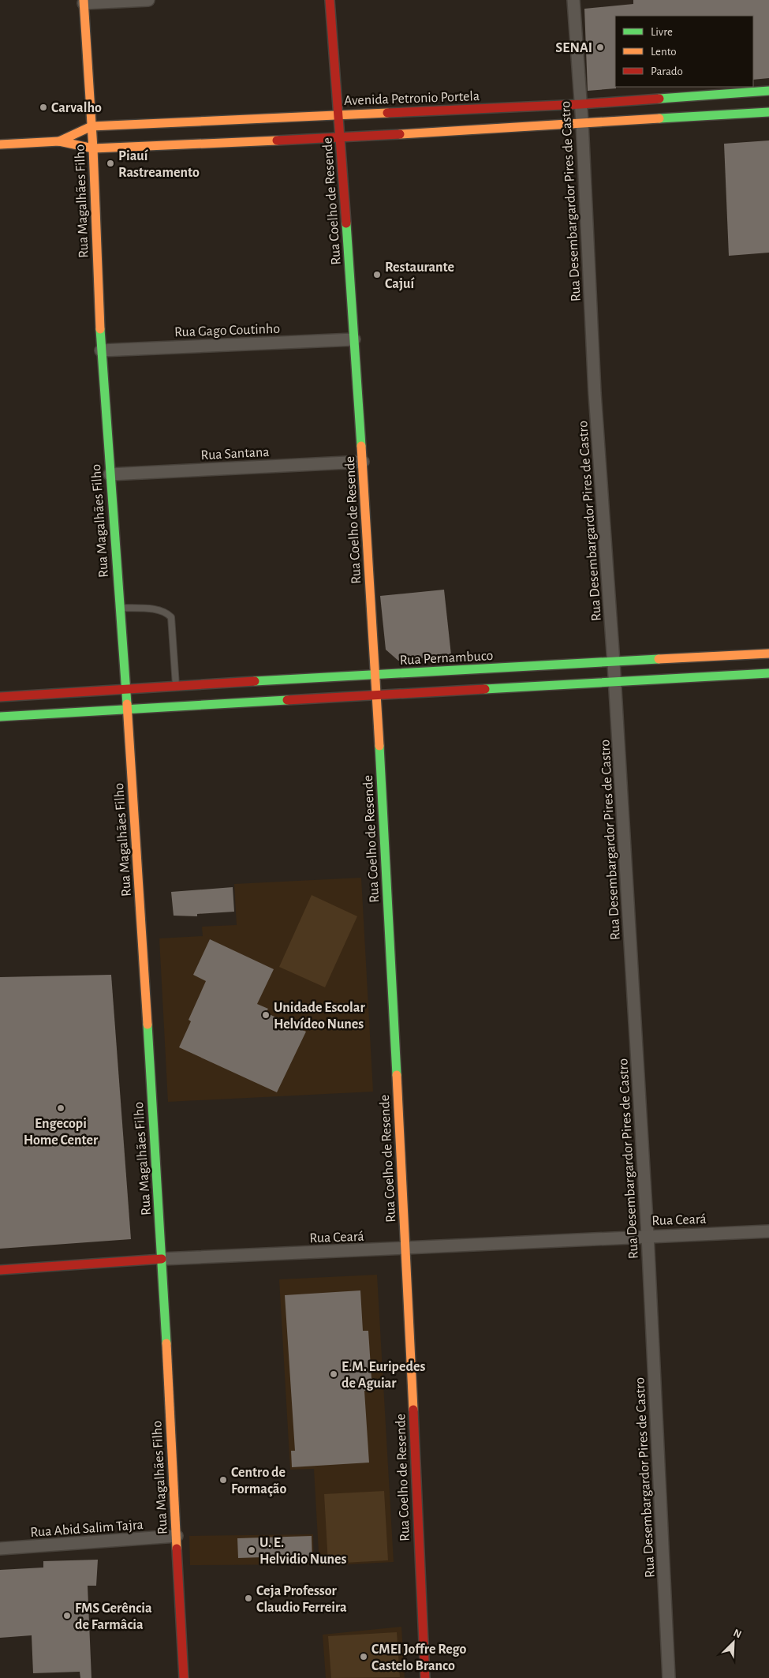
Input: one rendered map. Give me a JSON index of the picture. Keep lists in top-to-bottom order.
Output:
{
  "streets": {
    "main road": [
      "Avenida Petronio Portela",
      "Rua Magalhães Filho",
      "Rua Coelho de Resende",
      "Rua Pernambuco",
      "Rua Ceará"
    ],
    "street": [
      "Rua Desembargardor Pires de Castro",
      "Rua Gago Coutinho",
      "Rua Santana",
      "Rua Abid Salim Tajra"
    ]
  },
  "crossings": [
    ["Avenida Petronio Portela", "Rua Magalhães Filho"],
    ["Avenida Petronio Portela", "Rua Coelho de Resende"],
    ["Avenida Petronio Portela", "Rua Desembargardor Pires de Castro"],
    ["Rua Magalhães Filho", "Rua Gago Coutinho"],
    ["Rua Magalhães Filho", "Rua Santana"],
    ["Rua Magalhães Filho", "Rua Pernambuco"],
    ["Rua Magalhães Filho", "Rua Ceará"],
    ["Rua Magalhães Filho", "Rua Abid Salim Tajra"],
    ["Rua Coelho de Resende", "Rua Gago Coutinho"],
    ["Rua Coelho de Resende", "Rua Santana"],
    ["Rua Coelho de Resende", "Rua Pernambuco"],
    ["Rua Coelho de Resende", "Rua Ceará"],
    ["Rua Desembargardor Pires de Castro", "Rua Pernambuco"],
    ["Rua Desembargardor Pires de Castro", "Rua Ceará"]
  ],
  "places": [
    "SENAI",
    "Carvalho",
    "Piauí Rastreamento",
    "Restaurante Cajuí",
    "Unidade Escolar Helvídeo Nunes",
    "Engecopi Home Center",
    "E.M. Euripedes de Aguiar",
    "Centro de Formação",
    "U. E. Helvidio Nunes",
    "Ceja Professor Claudio Ferreira",
    "FMS Gerência de Farmâcia",
    "CMEI Joffre Rego Castelo Branco"
  ],
  "legend": ["Livre", "Lento", "Parado"],
  "north": "top right"
}
